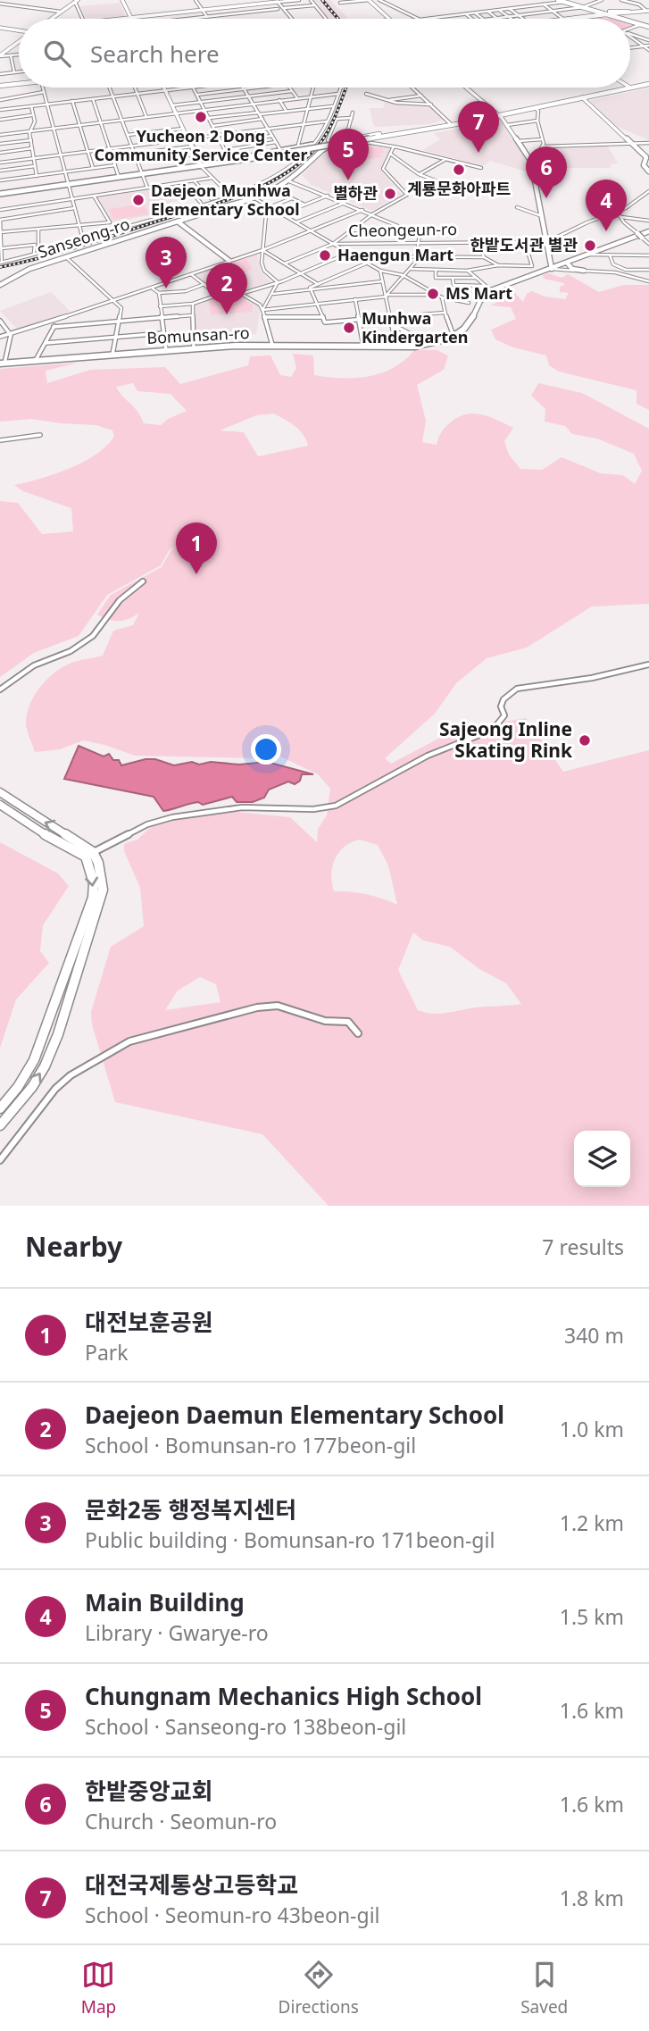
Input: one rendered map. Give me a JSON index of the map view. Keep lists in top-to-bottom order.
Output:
{
  "streets": {
    "main road": ["Sanseong-ro", "Bomunsan-ro"],
    "street": ["Cheongeun-ro"]
  },
  "crossings": [
    ["Cheongeun-ro", "Sanseong-ro"]
  ],
  "places": [
    "Yucheon 2 Dong Community Service Center",
    "계룡문화아파트",
    "별하관",
    "Daejeon Munhwa Elementary School",
    "한밭도서관 별관",
    "Haengun Mart",
    "MS Mart",
    "Munhwa Kindergarten",
    "Sajeong Inline Skating Rink"
  ],
  "page": {
    "search": "Search here",
    "pins": [
      "7",
      "5",
      "6",
      "4",
      "3",
      "2",
      "1"
    ],
    "heading": ["Nearby", "7 results"],
    "list": [
      {
        "mark": "1",
        "name": "대전보훈공원",
        "note": "Park",
        "value": "340 m"
      },
      {
        "mark": "2",
        "name": "Daejeon Daemun Elementary School",
        "note": "School · Bomunsan-ro 177beon-gil",
        "value": "1.0 km"
      },
      {
        "mark": "3",
        "name": "문화2동 행정복지센터",
        "note": "Public building · Bomunsan-ro 171beon-gil",
        "value": "1.2 km"
      },
      {
        "mark": "4",
        "name": "Main Building",
        "note": "Library · Gwarye-ro",
        "value": "1.5 km"
      },
      {
        "mark": "5",
        "name": "Chungnam Mechanics High School",
        "note": "School · Sanseong-ro 138beon-gil",
        "value": "1.6 km"
      },
      {
        "mark": "6",
        "name": "한밭중앙교회",
        "note": "Church · Seomun-ro",
        "value": "1.6 km"
      },
      {
        "mark": "7",
        "name": "대전국제통상고등학교",
        "note": "School · Seomun-ro 43beon-gil",
        "value": "1.8 km"
      }
    ],
    "nav": ["Map", "Directions", "Saved"]
  }
}
